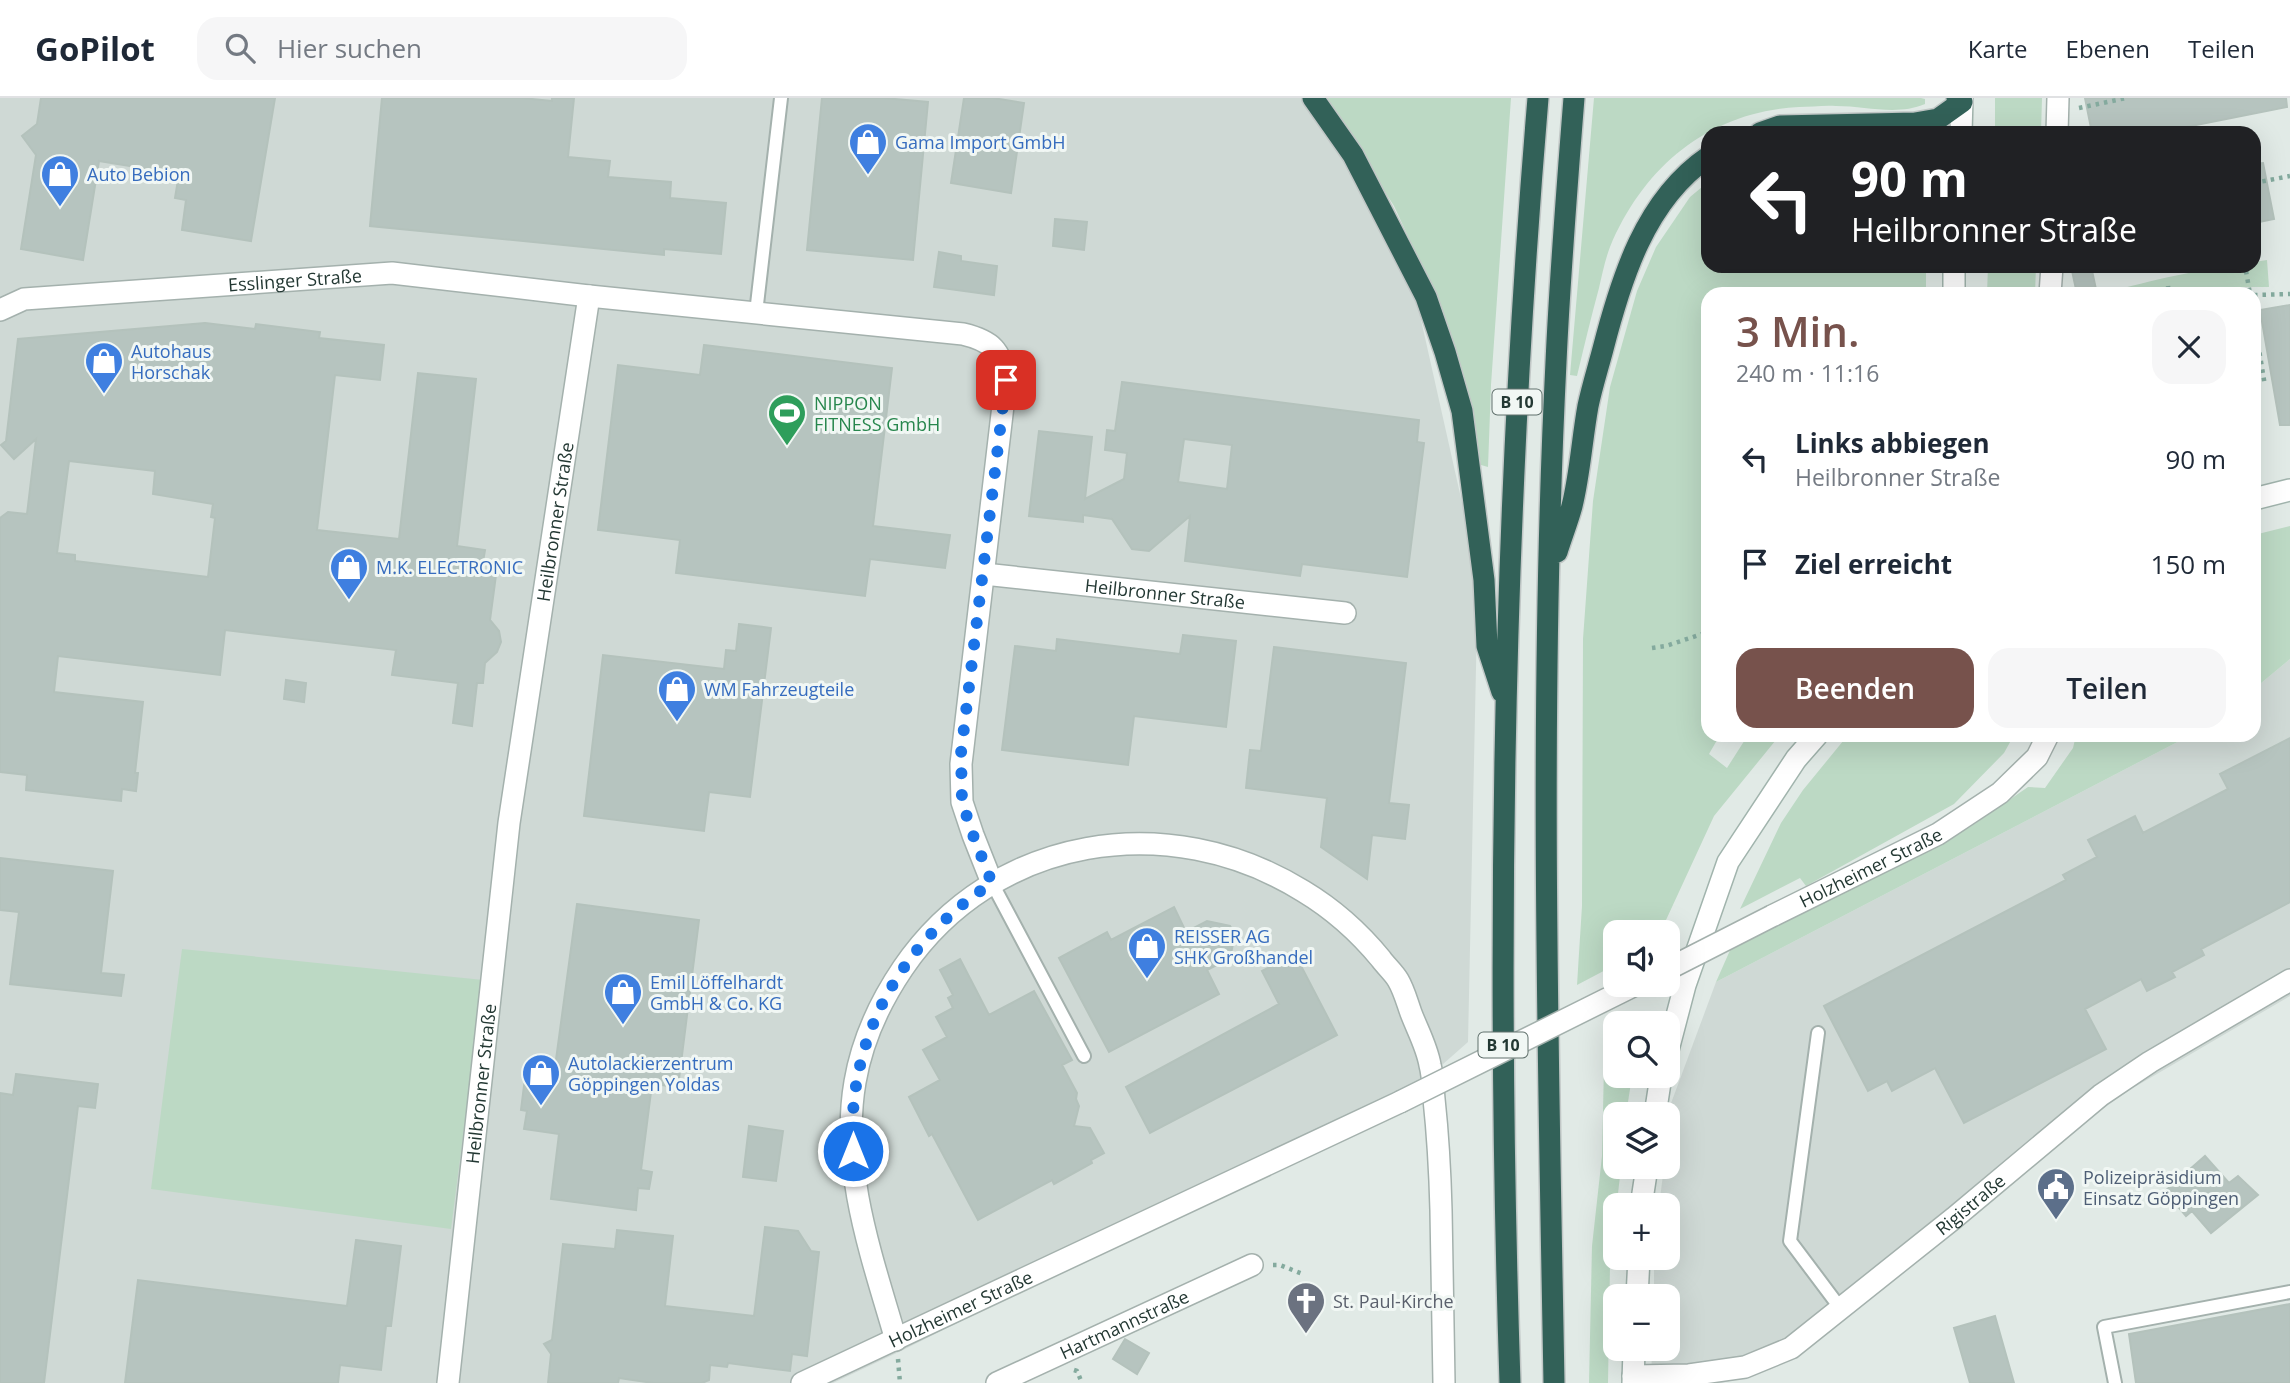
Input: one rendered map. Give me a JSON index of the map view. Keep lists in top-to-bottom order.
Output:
{
  "streets": {
    "highway": ["B 10"],
    "street": [
      "Esslinger Straße",
      "Heilbronner Straße",
      "Holzheimer Straße",
      "Rigistraße",
      "Hartmannstraße"
    ]
  },
  "crossings": [
    ["Esslinger Straße", "Heilbronner Straße"]
  ],
  "places": {
    "shop": [
      "Gama Import GmbH",
      "Auto Bebion",
      "Autohaus Horschak",
      "M.K. ELECTRONIC",
      "WM Fahrzeugteile",
      "REISSER AG SHK Großhandel",
      "Emil Löffelhardt GmbH & Co. KG",
      "Autolackierzentrum Göppingen Yoldas"
    ],
    "sports": ["NIPPON FITNESS GmbH"],
    "public building": ["Polizeipräsidium Einsatz Göppingen"],
    "church": ["St. Paul-Kirche"]
  },
  "page": {
    "header": "GoPilot",
    "search": "Hier suchen",
    "nav": ["Karte", "Ebenen", "Teilen"],
    "turn": ["90 m", "Heilbronner Straße"],
    "heading": ["3 Min.", "240 m · 11:16"],
    "list": [
      {
        "name": "Links abbiegen",
        "note": "Heilbronner Straße",
        "value": "90 m"
      },
      {
        "name": "Ziel erreicht",
        "value": "150 m"
      }
    ],
    "buttons": ["Beenden", "Teilen"],
    "map_buttons": ["+", "−"]
  }
}
